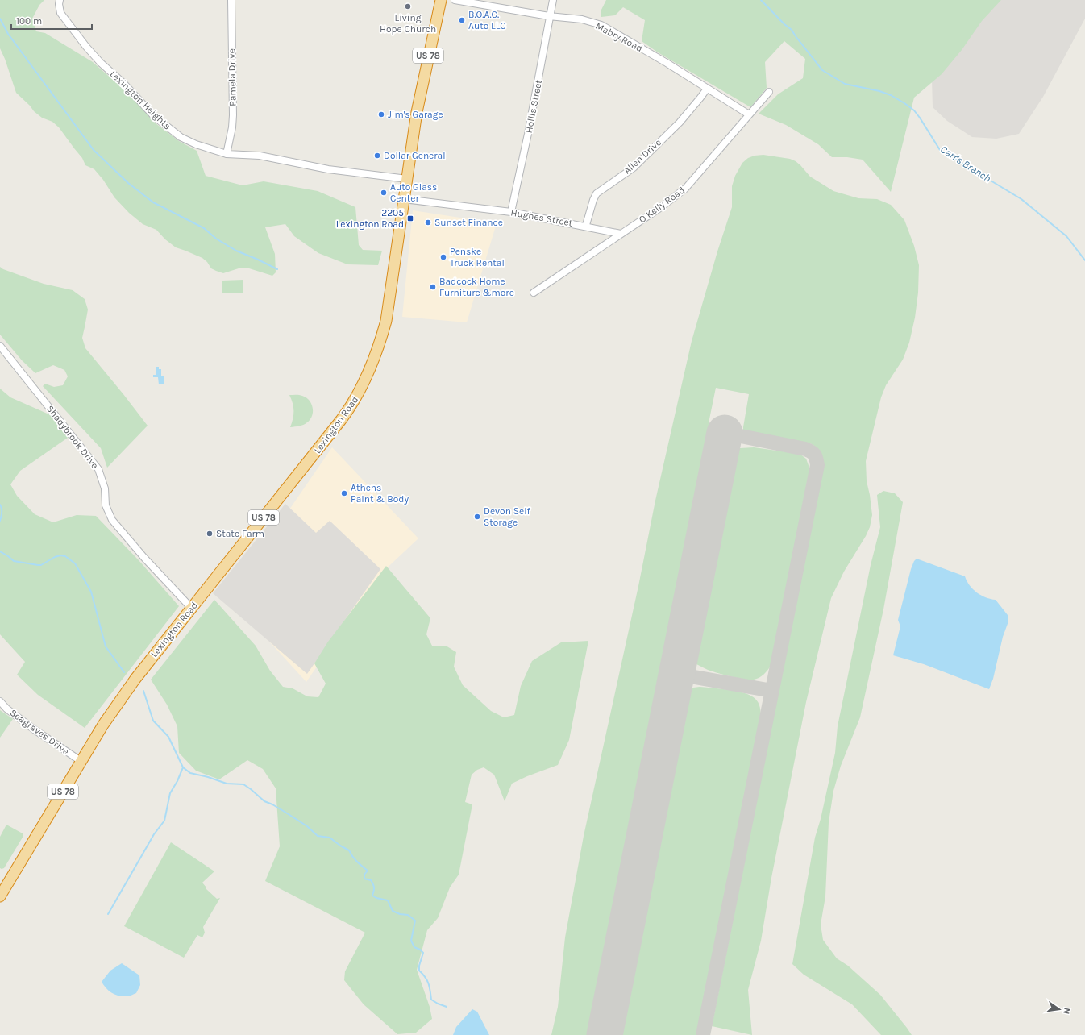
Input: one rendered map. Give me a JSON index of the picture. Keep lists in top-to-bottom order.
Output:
{
  "streets": {
    "highway": ["US 78", "Lexington Road"],
    "street": [
      "Mabry Road",
      "Pamela Drive",
      "Lexington Heights",
      "Hollis Street",
      "Allen Drive",
      "O Kelly Road",
      "Hughes Street",
      "Shadybrook Drive",
      "Seagraves Drive"
    ]
  },
  "crossings": [
    ["Mabry Road", "Hollis Street"],
    ["Mabry Road", "Allen Drive"],
    ["Mabry Road", "O Kelly Road"],
    ["US 78", "Lexington Road"],
    ["US 78", "Seagraves Drive"],
    ["Pamela Drive", "Lexington Heights"],
    ["Lexington Heights", "Lexington Road"],
    ["Hollis Street", "Hughes Street"],
    ["Allen Drive", "Hughes Street"],
    ["O Kelly Road", "Hughes Street"],
    ["Hughes Street", "Lexington Road"],
    ["Lexington Road", "Shadybrook Drive"],
    ["Lexington Road", "Seagraves Drive"]
  ],
  "water": ["Carr's Branch"],
  "places": {
    "other": [
      "Living Hope Church",
      "B.O.A.C. Auto LLC",
      "Jim's Garage",
      "Dollar General",
      "Auto Glass Center",
      "Sunset Finance",
      "Penske Truck Rental",
      "Badcock Home Furniture &more",
      "Athens Paint & Body",
      "Devon Self Storage",
      "State Farm"
    ],
    "transit": ["2205 Lexington Road"]
  },
  "scale_bar": "100 m",
  "north": "right"
}
